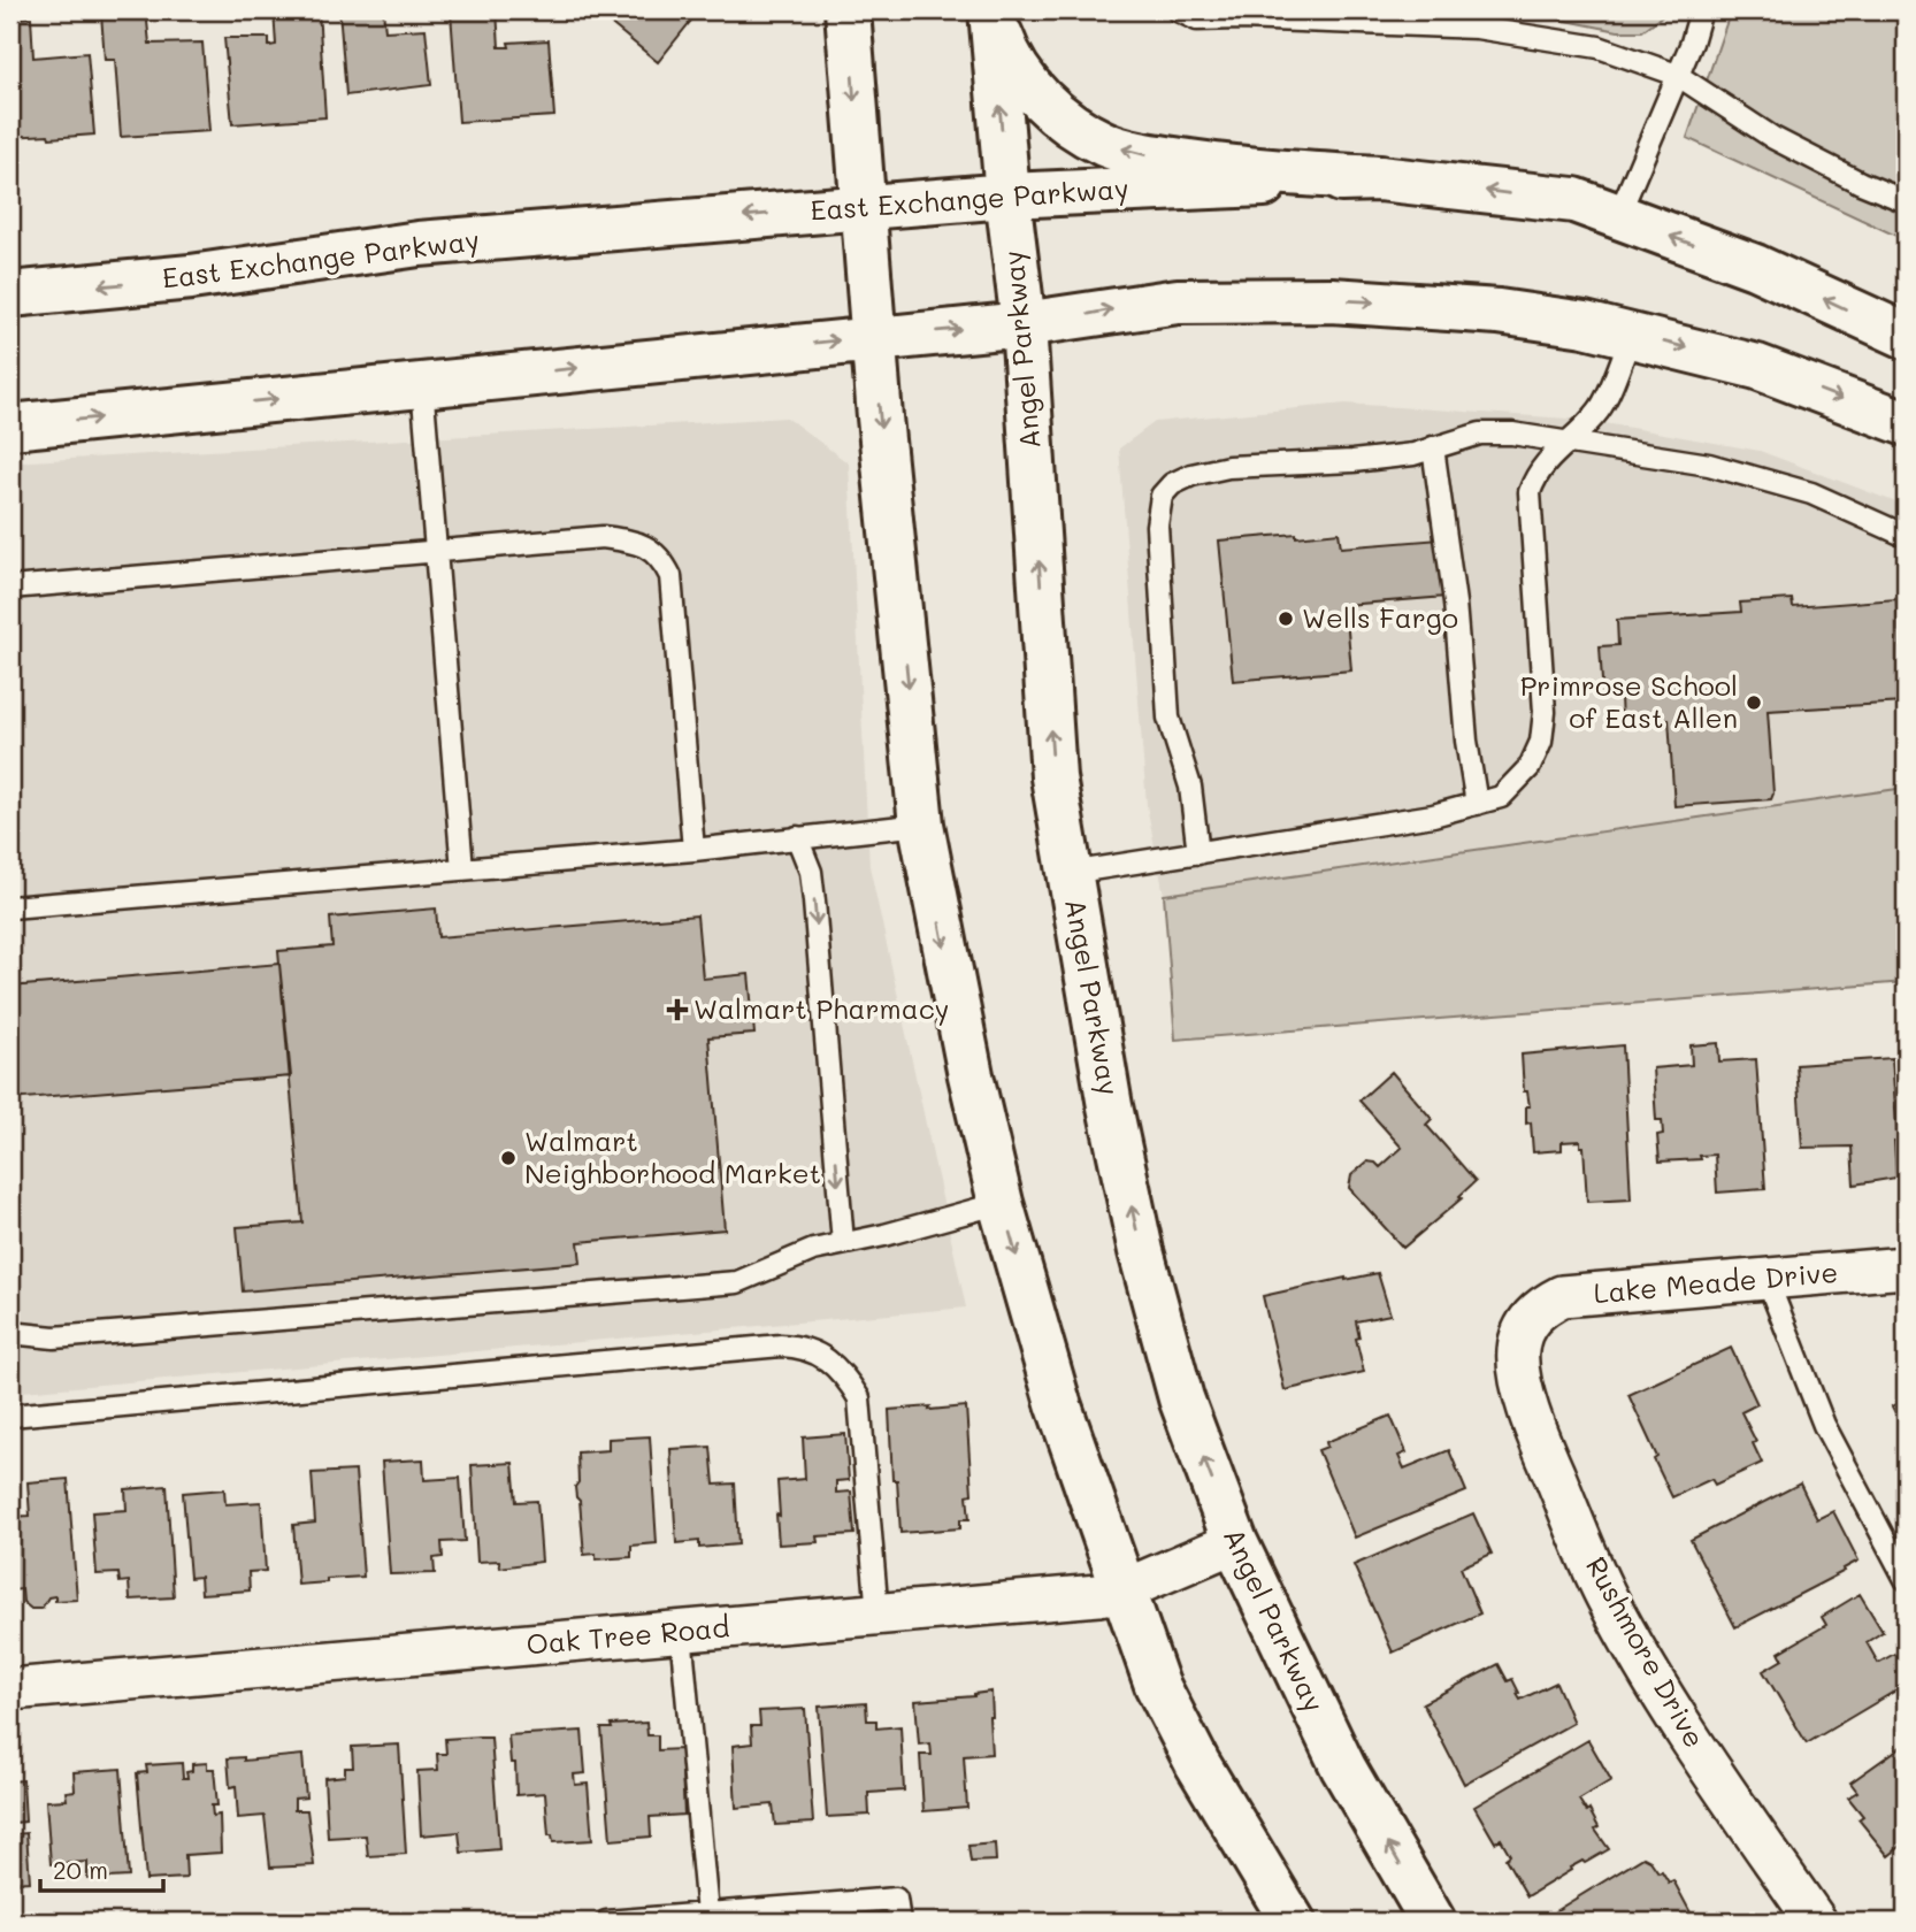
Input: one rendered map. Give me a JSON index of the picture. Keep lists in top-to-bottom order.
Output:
{
  "streets": {
    "main road": ["East Exchange Parkway", "Angel Parkway"],
    "street": ["Lake Meade Drive", "Oak Tree Road", "Rushmore Drive"]
  },
  "crossings": [
    ["East Exchange Parkway", "Angel Parkway"],
    ["Angel Parkway", "Oak Tree Road"],
    ["Lake Meade Drive", "Rushmore Drive"]
  ],
  "places": {
    "other": ["Wells Fargo", "Primrose School of East Allen", "Walmart Neighborhood Market"],
    "health": ["Walmart Pharmacy"]
  },
  "scale_bar": "20 m"
}
